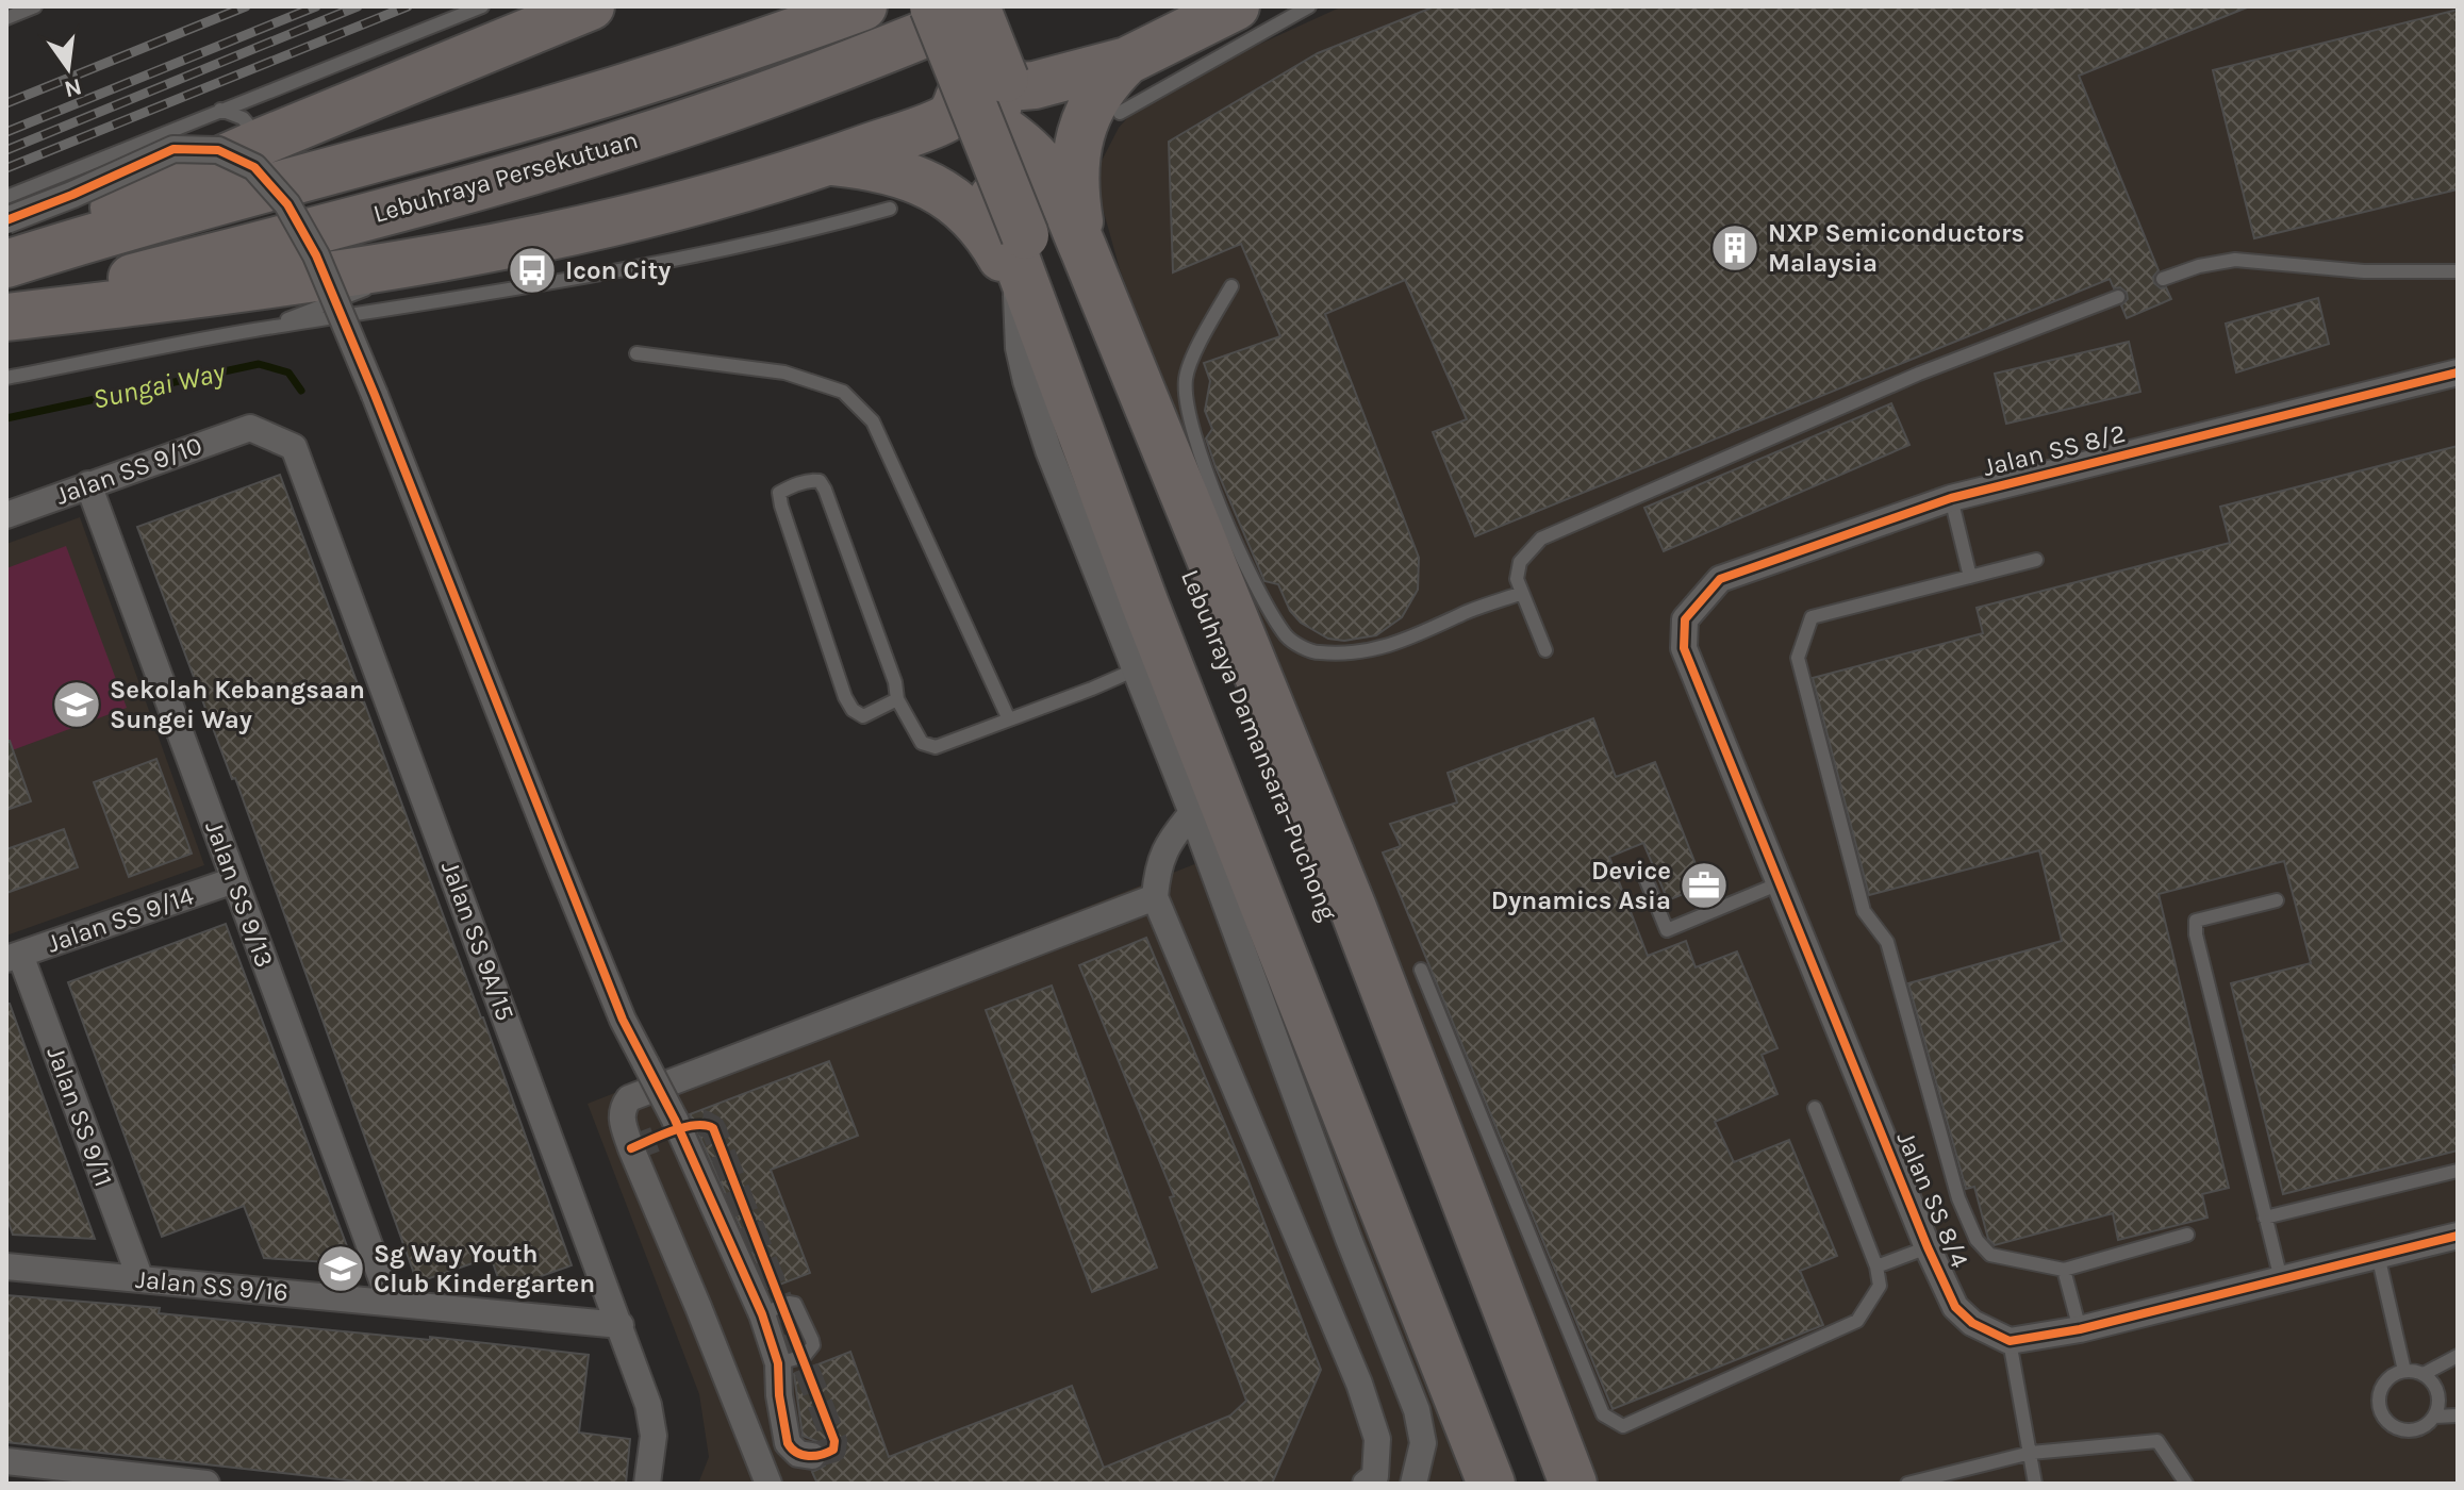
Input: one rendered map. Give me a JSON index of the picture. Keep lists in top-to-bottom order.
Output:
{
  "streets": {
    "highway": ["Lebuhraya Persekutuan", "Lebuhraya Damansara–Puchong"],
    "street": [
      "Jalan SS 8/2",
      "Jalan SS 9/10",
      "Jalan SS 9/13",
      "Jalan SS 9/14",
      "Jalan SS 9A/15",
      "Jalan SS 9/11",
      "Jalan SS 8/4",
      "Jalan SS 9/16"
    ]
  },
  "crossings": [
    ["Jalan SS 8/2", "Jalan SS 8/4"],
    ["Jalan SS 9/10", "Jalan SS 9/13"],
    ["Jalan SS 9/10", "Jalan SS 9A/15"],
    ["Jalan SS 9/13", "Jalan SS 9/14"],
    ["Jalan SS 9/13", "Jalan SS 9/16"],
    ["Jalan SS 9/14", "Jalan SS 9/11"],
    ["Jalan SS 9A/15", "Jalan SS 9/16"],
    ["Jalan SS 9/11", "Jalan SS 9/16"]
  ],
  "water": ["Sungai Way"],
  "places": {
    "building": ["NXP Semiconductors Malaysia"],
    "bus stop": ["Icon City"],
    "school or university": ["Sekolah Kebangsaan Sungei Way", "Sg Way Youth Club Kindergarten"],
    "office": ["Device Dynamics Asia"]
  },
  "north": "bottom"
}
